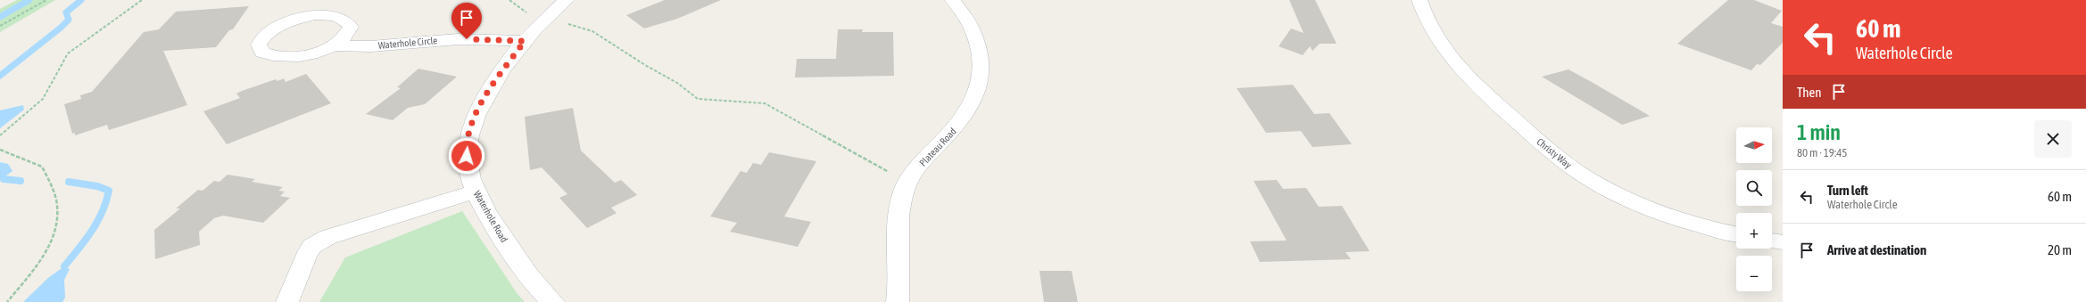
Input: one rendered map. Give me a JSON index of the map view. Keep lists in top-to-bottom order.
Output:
{
  "streets": {
    "street": [
      "Waterhole Circle",
      "Plateau Road",
      "Christy Way",
      "Waterhole Road"
    ]
  },
  "crossings": [
    ["Waterhole Circle", "Waterhole Road"]
  ],
  "north": "right",
  "page": {
    "turn": ["60 m", "Waterhole Circle"],
    "then": "Then",
    "heading": ["1 min", "80 m · 19:45"],
    "map_buttons": ["+", "−"],
    "list": [
      {
        "name": "Turn left",
        "note": "Waterhole Circle",
        "value": "60 m"
      },
      {
        "name": "Arrive at destination",
        "value": "20 m"
      }
    ]
  }
}
